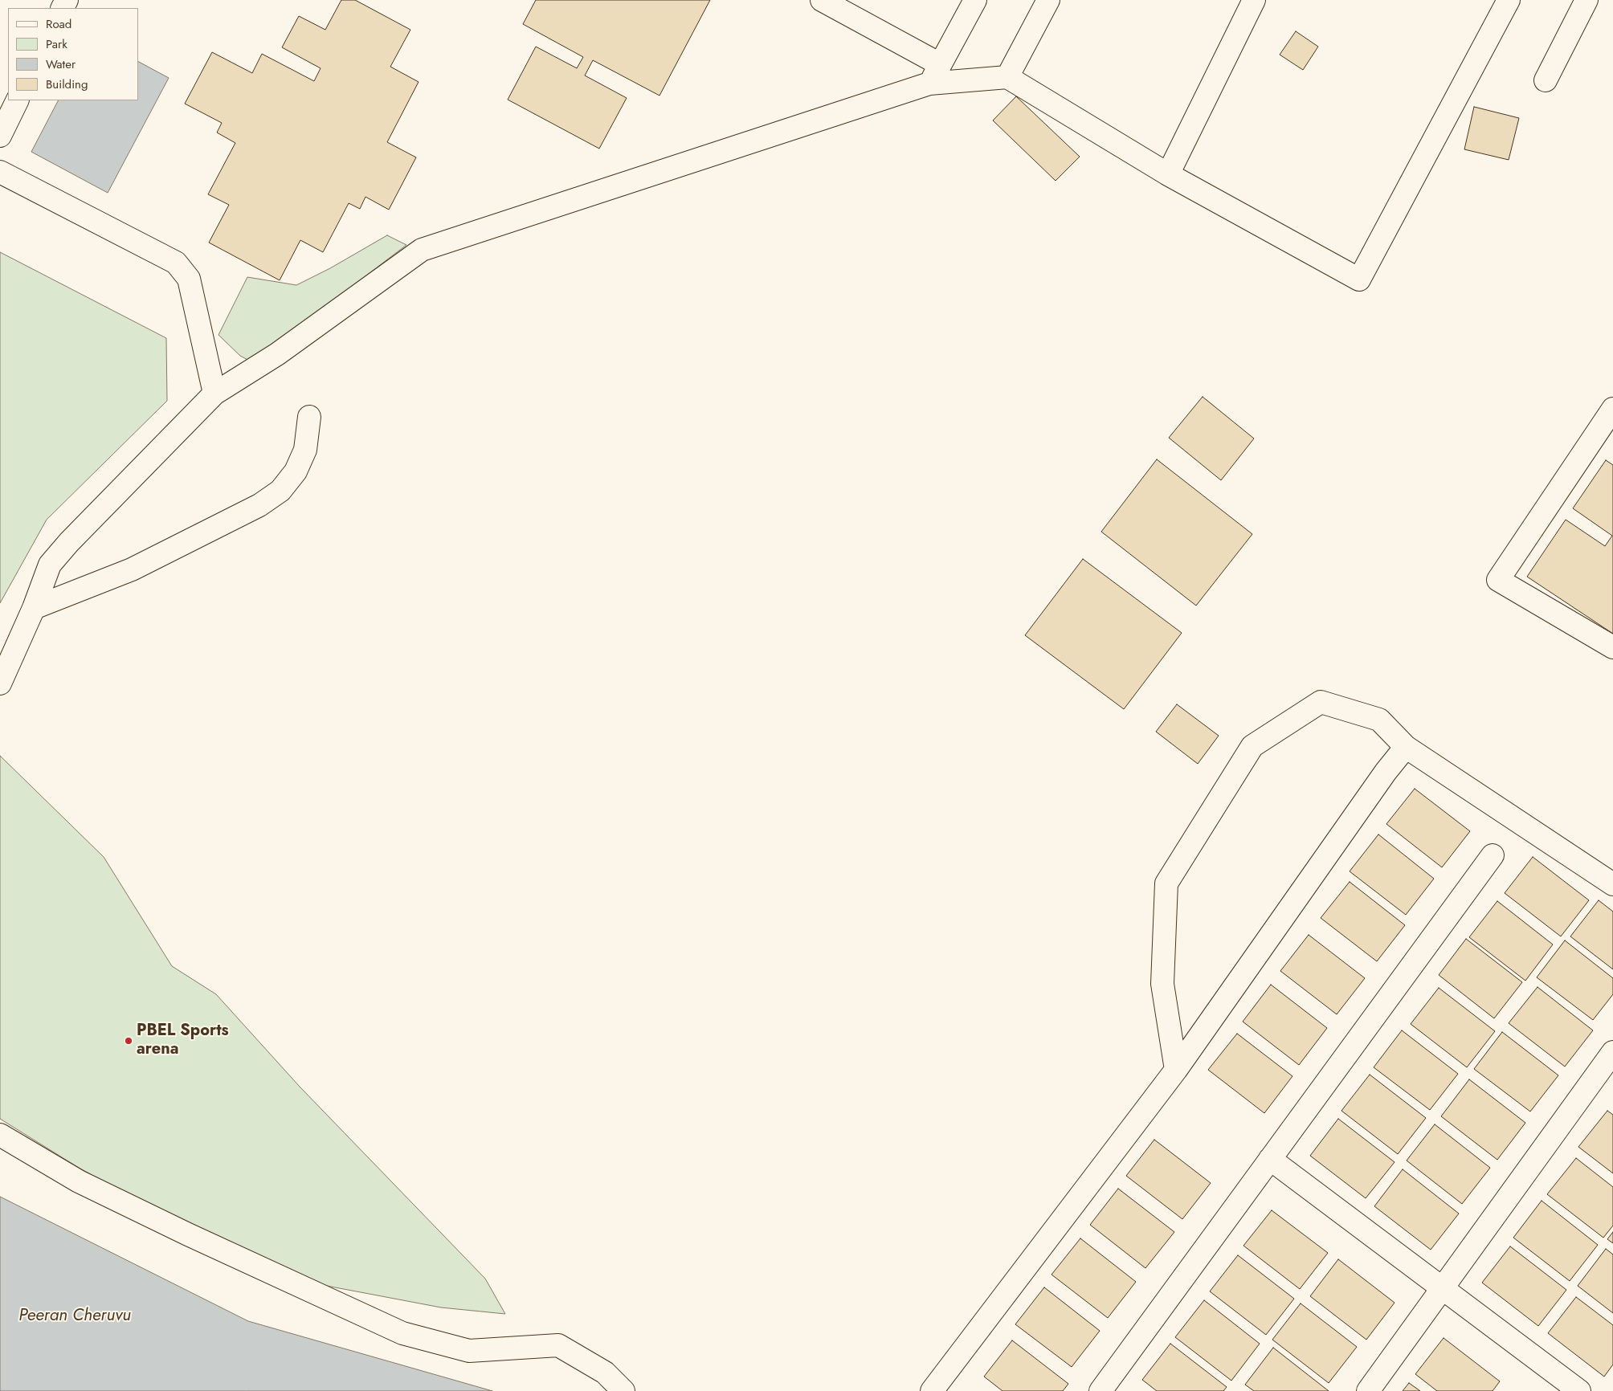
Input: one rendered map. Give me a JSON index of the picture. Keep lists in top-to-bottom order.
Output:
{
  "water": ["Peeran Cheruvu"],
  "places": ["PBEL Sports arena"],
  "legend": [
    "Road",
    "Park",
    "Water",
    "Building"
  ]
}
